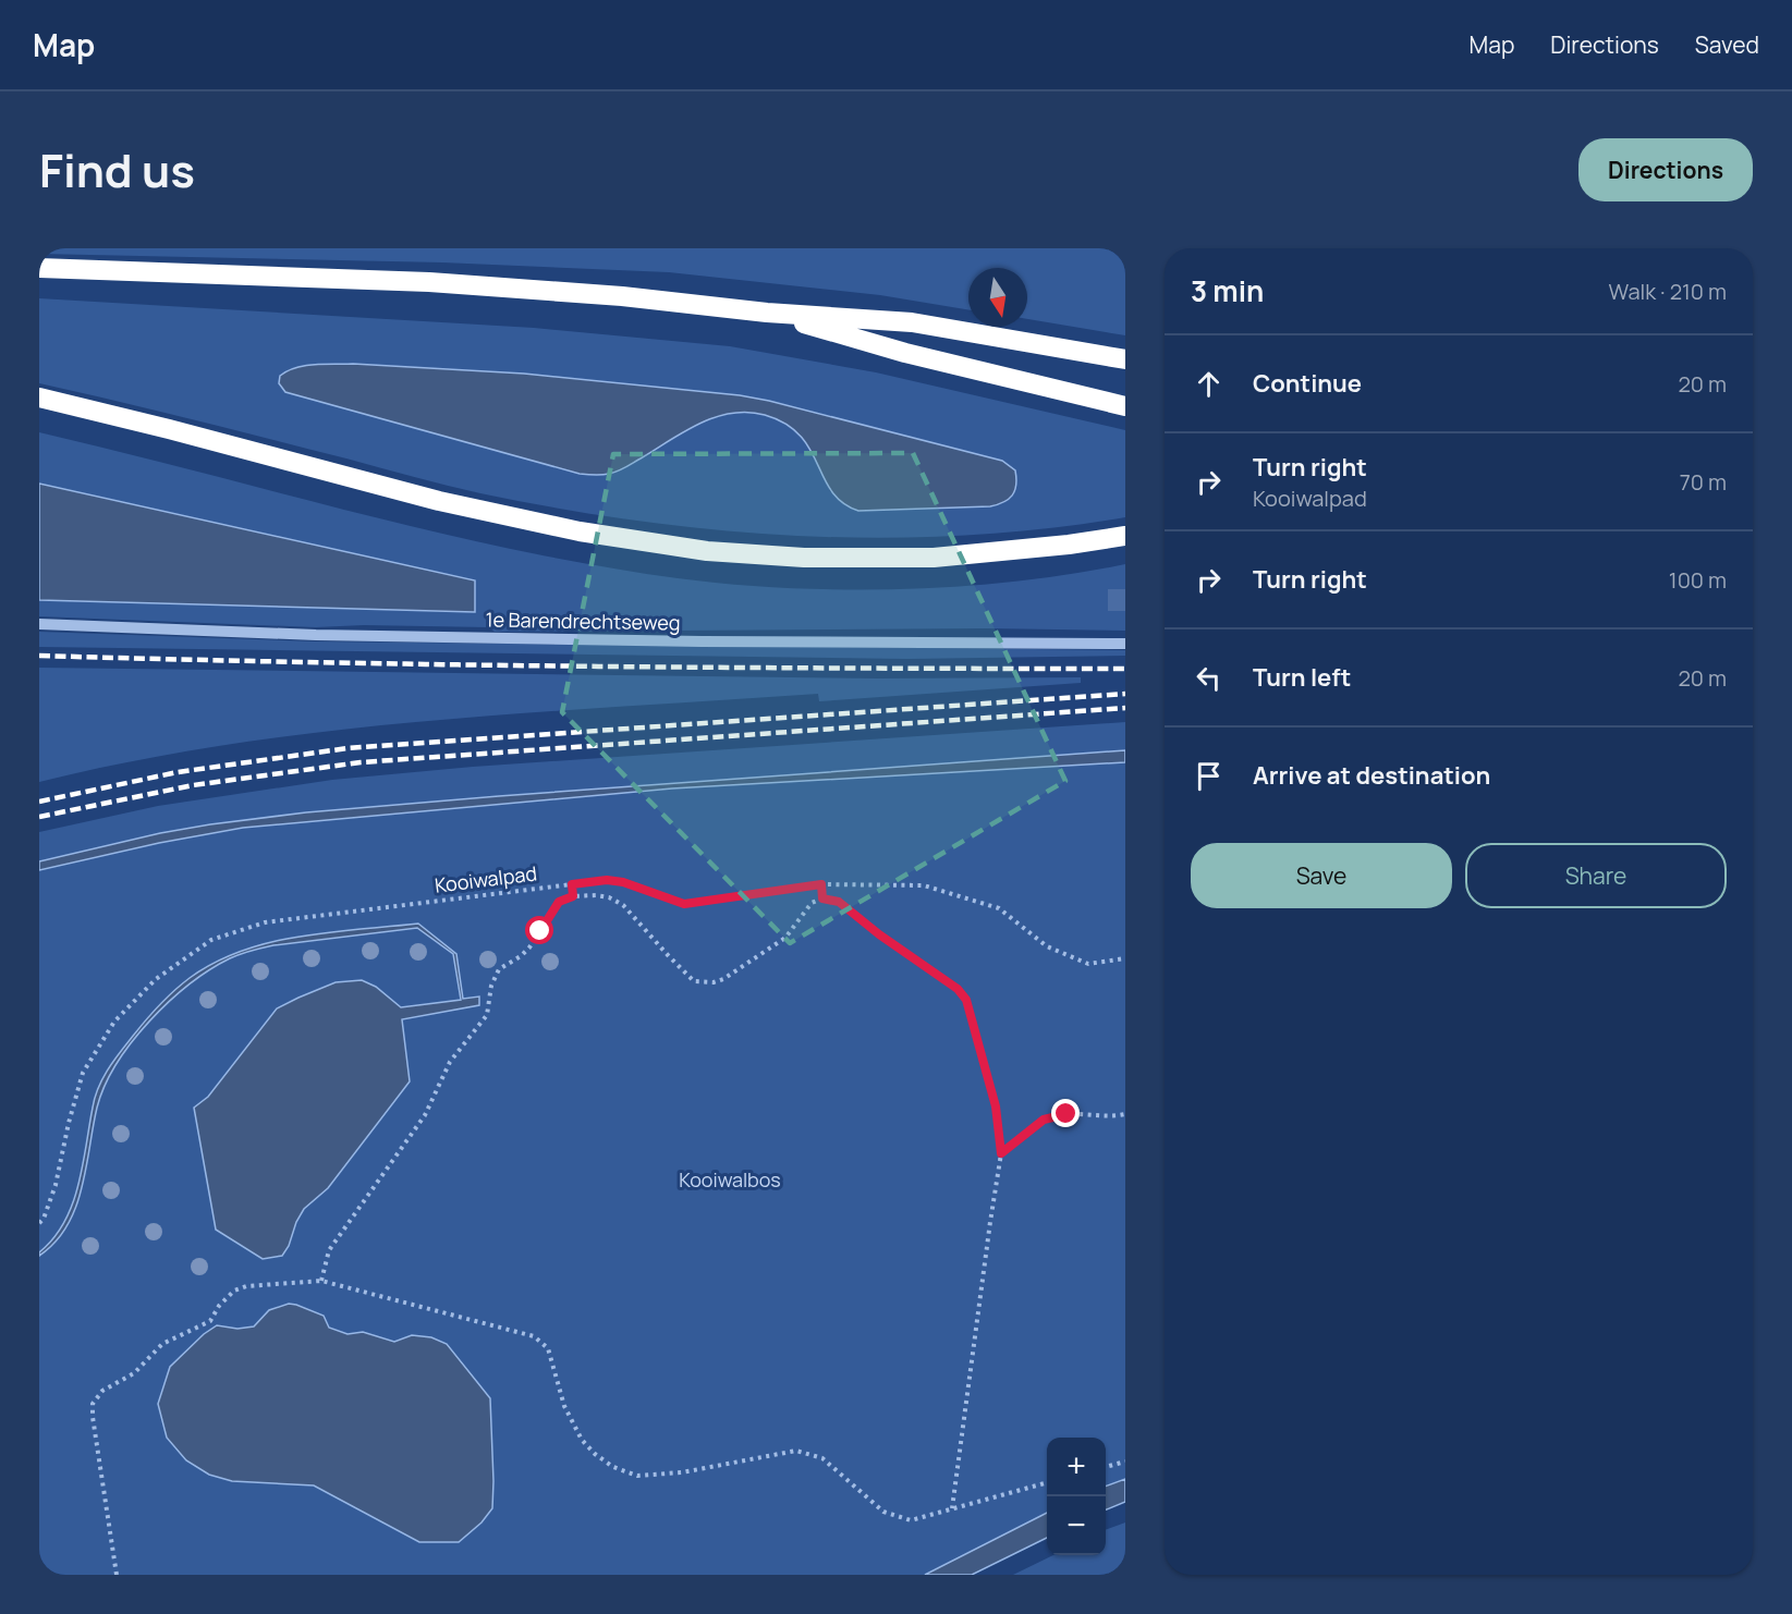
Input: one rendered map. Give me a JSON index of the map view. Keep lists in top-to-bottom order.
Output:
{
  "streets": {
    "lane": ["1e Barendrechtseweg"],
    "path": ["Kooiwalpad"]
  },
  "parks": ["Kooiwalbos"],
  "north": "bottom",
  "page": {
    "header": "Map",
    "nav": ["Map", "Directions", "Saved"],
    "title": "Find us",
    "buttons": [
      "Directions",
      ["Save", "Share"]
    ],
    "heading": ["3 min", "Walk · 210 m"],
    "list": [
      ["Continue", "20 m"],
      ["Turn right", "Kooiwalpad", "70 m"],
      ["Turn right", "100 m"],
      ["Turn left", "20 m"],
      "Arrive at destination"
    ],
    "map_buttons": ["+", "−"]
  }
}
